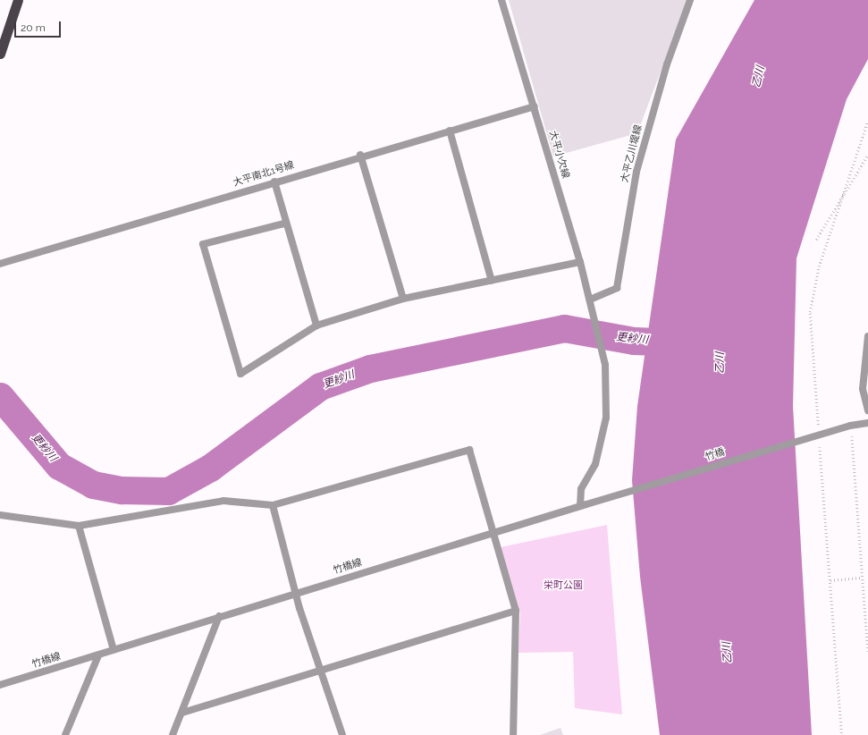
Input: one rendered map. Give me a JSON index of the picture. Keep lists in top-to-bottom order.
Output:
{
  "streets": {
    "street": [
      "大平乙川堤線",
      "大平小欠線",
      "大平南北1号線",
      "竹橋",
      "竹橋線"
    ]
  },
  "crossings": [
    ["大平乙川堤線", "大平小欠線"],
    ["大平小欠線", "大平南北1号線"],
    ["大平小欠線", "竹橋"],
    ["大平小欠線", "竹橋線"],
    ["竹橋", "竹橋線"]
  ],
  "water": ["乙川", "更紗川"],
  "parks": ["栄町公園"],
  "scale_bar": "20 m"
}
